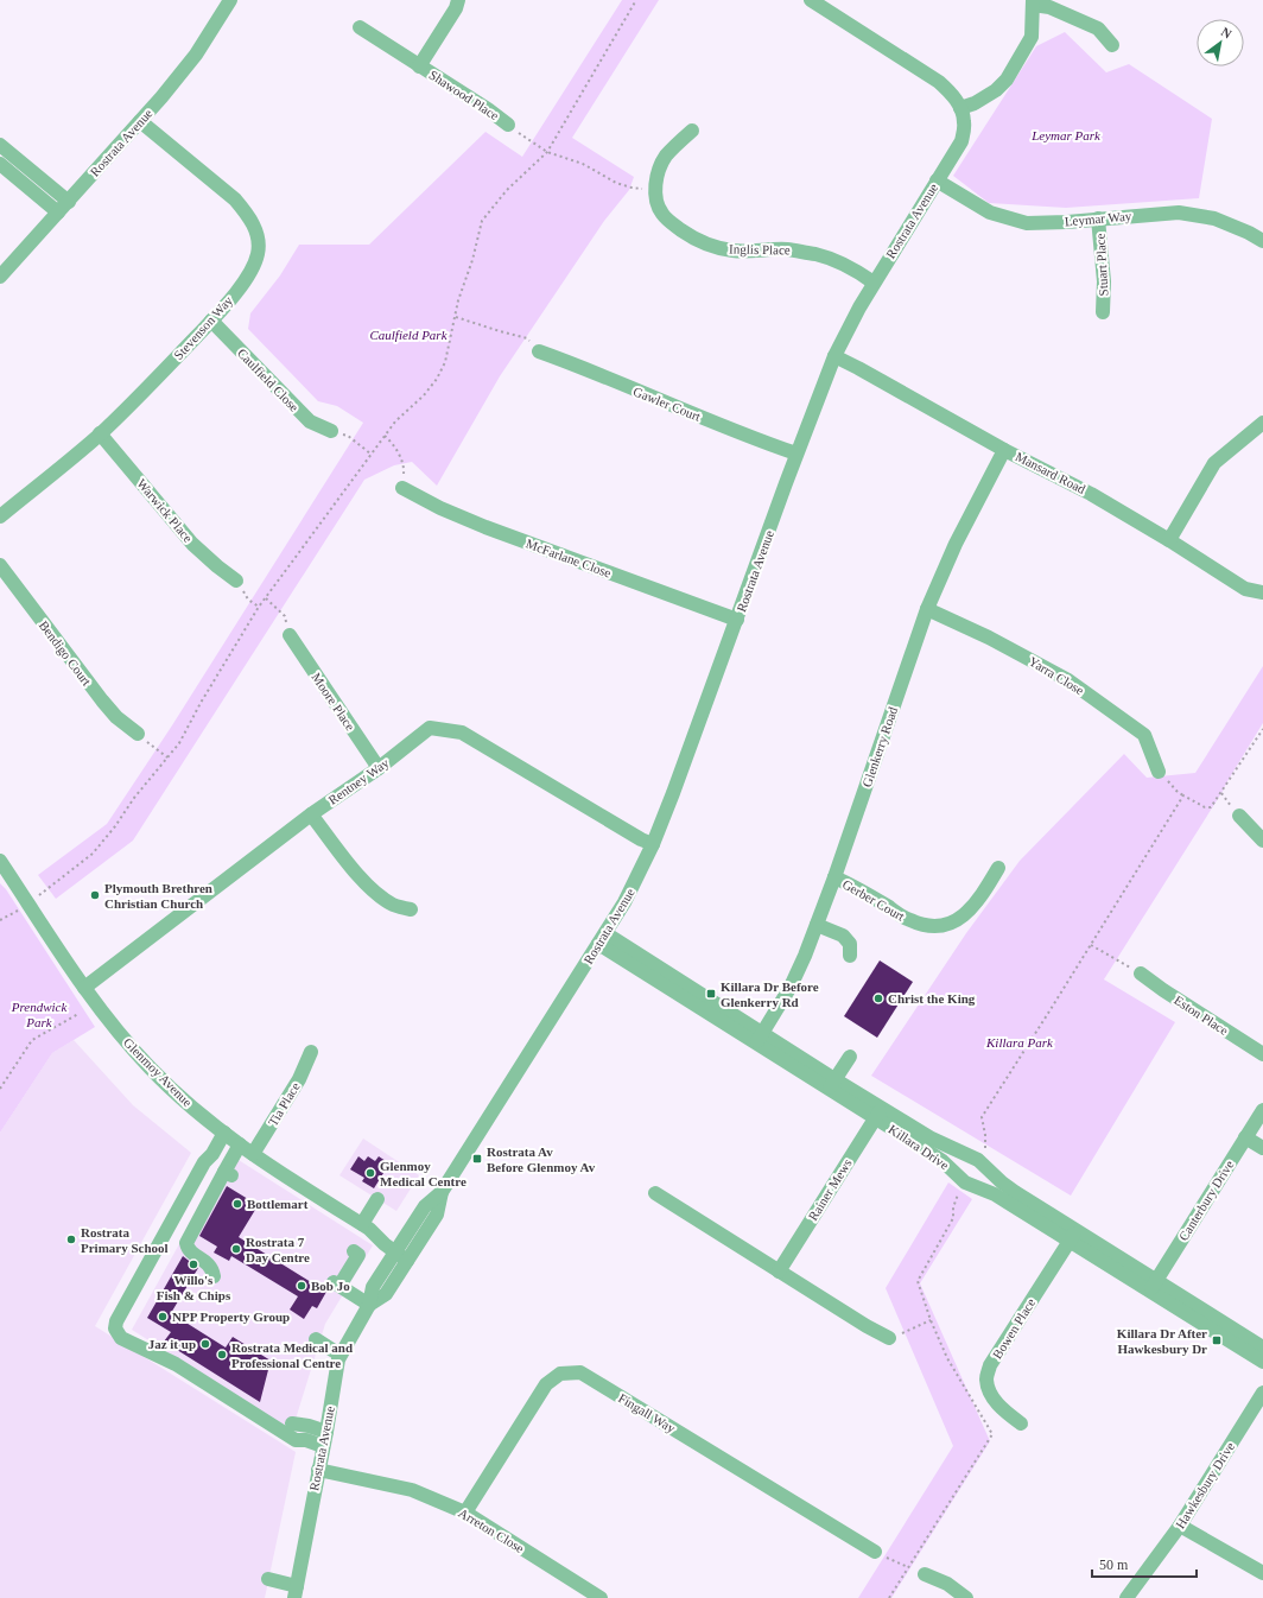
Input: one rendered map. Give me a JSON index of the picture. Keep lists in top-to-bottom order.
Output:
{
  "streets": {
    "street": [
      "Shawood Place",
      "Rostrata Avenue",
      "Leymar Way",
      "Inglis Place",
      "Stuart Place",
      "Stevenson Way",
      "Caulfield Close",
      "Gawler Court",
      "Mansard Road",
      "Warwick Place",
      "McFarlane Close",
      "Bendigo Court",
      "Yarra Close",
      "Moore Place",
      "Glenkerry Road",
      "Rentney Way",
      "Gerber Court",
      "Eston Place",
      "Glenmoy Avenue",
      "Tia Place",
      "Killara Drive",
      "Rainer Mews",
      "Canterbury Drive",
      "Bowen Place",
      "Fingall Way",
      "Hawkesbury Drive",
      "Arreton Close"
    ]
  },
  "crossings": [
    ["Rostrata Avenue", "Leymar Way"],
    ["Rostrata Avenue", "Inglis Place"],
    ["Rostrata Avenue", "Stevenson Way"],
    ["Rostrata Avenue", "Gawler Court"],
    ["Rostrata Avenue", "Mansard Road"],
    ["Rostrata Avenue", "McFarlane Close"],
    ["Rostrata Avenue", "Rentney Way"],
    ["Rostrata Avenue", "Glenmoy Avenue"],
    ["Rostrata Avenue", "Killara Drive"],
    ["Rostrata Avenue", "Arreton Close"],
    ["Leymar Way", "Stuart Place"],
    ["Stevenson Way", "Caulfield Close"],
    ["Stevenson Way", "Warwick Place"],
    ["Mansard Road", "Glenkerry Road"],
    ["Yarra Close", "Glenkerry Road"],
    ["Moore Place", "Rentney Way"],
    ["Glenkerry Road", "Gerber Court"],
    ["Glenkerry Road", "Killara Drive"],
    ["Rentney Way", "Glenmoy Avenue"],
    ["Glenmoy Avenue", "Tia Place"],
    ["Killara Drive", "Rainer Mews"],
    ["Killara Drive", "Canterbury Drive"],
    ["Killara Drive", "Bowen Place"],
    ["Fingall Way", "Arreton Close"]
  ],
  "parks": [
    "Leymar Park",
    "Caulfield Park",
    "Prendwick Park",
    "Killara Park"
  ],
  "places": {
    "other": [
      "Plymouth Brethren Christian Church",
      "Christ the King",
      "Glenmoy Medical Centre",
      "Bottlemart",
      "Rostrata Primary School",
      "Rostrata 7 Day Centre",
      "Willo's Fish & Chips",
      "Bob Jo",
      "NPP Property Group",
      "Jaz it up",
      "Rostrata Medical and Professional Centre"
    ],
    "transit": ["Killara Dr Before Glenkerry Rd", "Rostrata Av Before Glenmoy Av", "Killara Dr After Hawkesbury Dr"]
  },
  "scale_bar": "50 m",
  "north": "top right"
}
